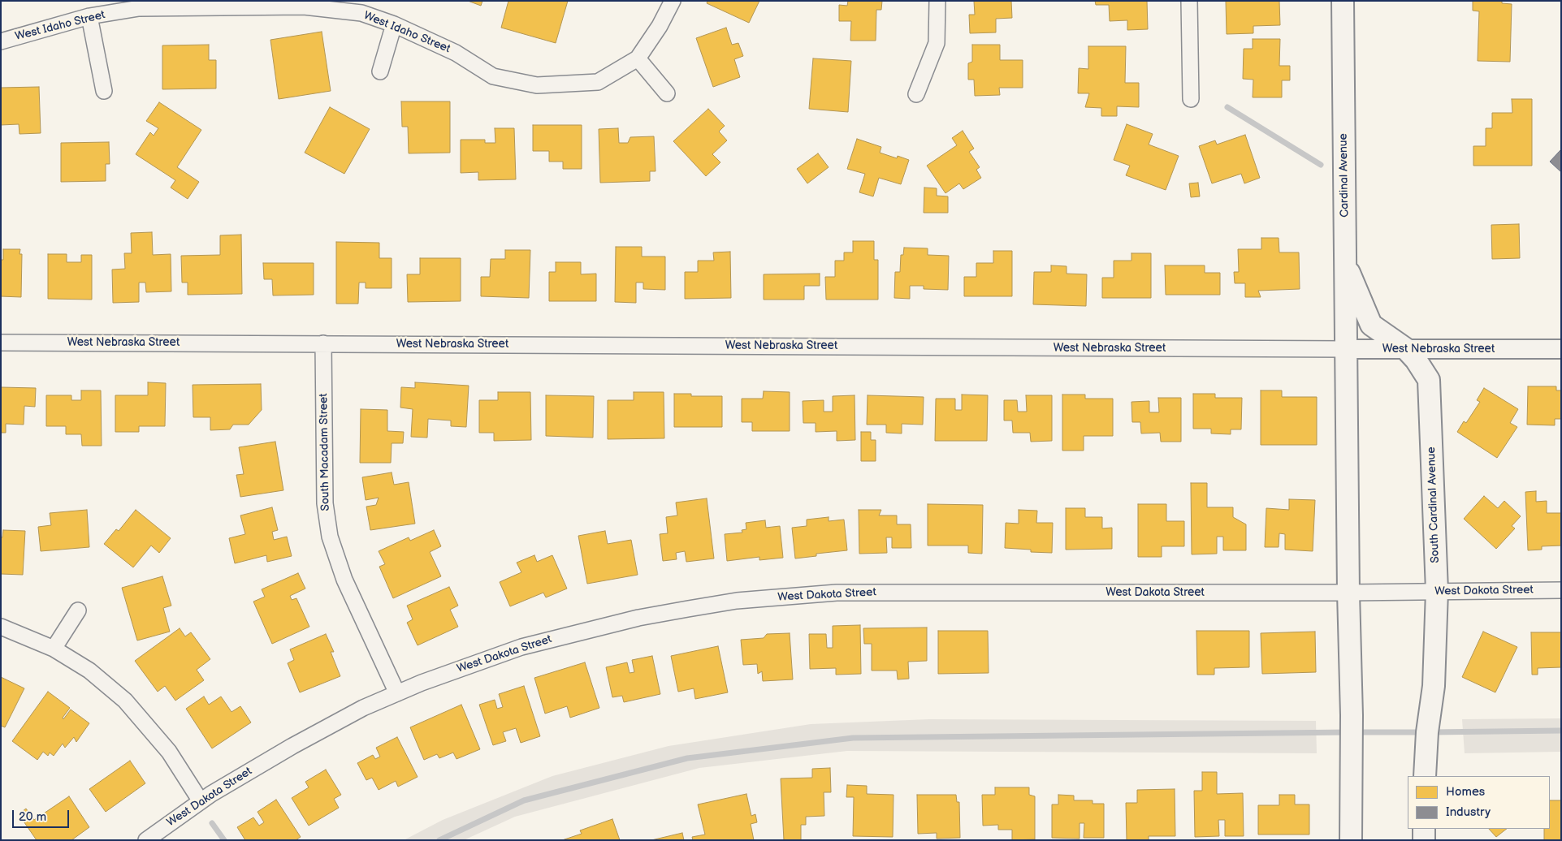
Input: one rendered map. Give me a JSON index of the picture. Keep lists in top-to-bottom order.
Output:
{
  "streets": {
    "main road": ["Cardinal Avenue", "South Cardinal Avenue"],
    "street": [
      "West Idaho Street",
      "West Nebraska Street",
      "South Macadam Street",
      "West Dakota Street"
    ]
  },
  "crossings": [
    ["Cardinal Avenue", "West Nebraska Street"],
    ["Cardinal Avenue", "South Cardinal Avenue"],
    ["West Nebraska Street", "South Macadam Street"],
    ["West Nebraska Street", "South Cardinal Avenue"],
    ["South Macadam Street", "West Dakota Street"],
    ["South Cardinal Avenue", "West Dakota Street"]
  ],
  "legend": ["Homes", "Industry"],
  "scale_bar": "20 m"
}
